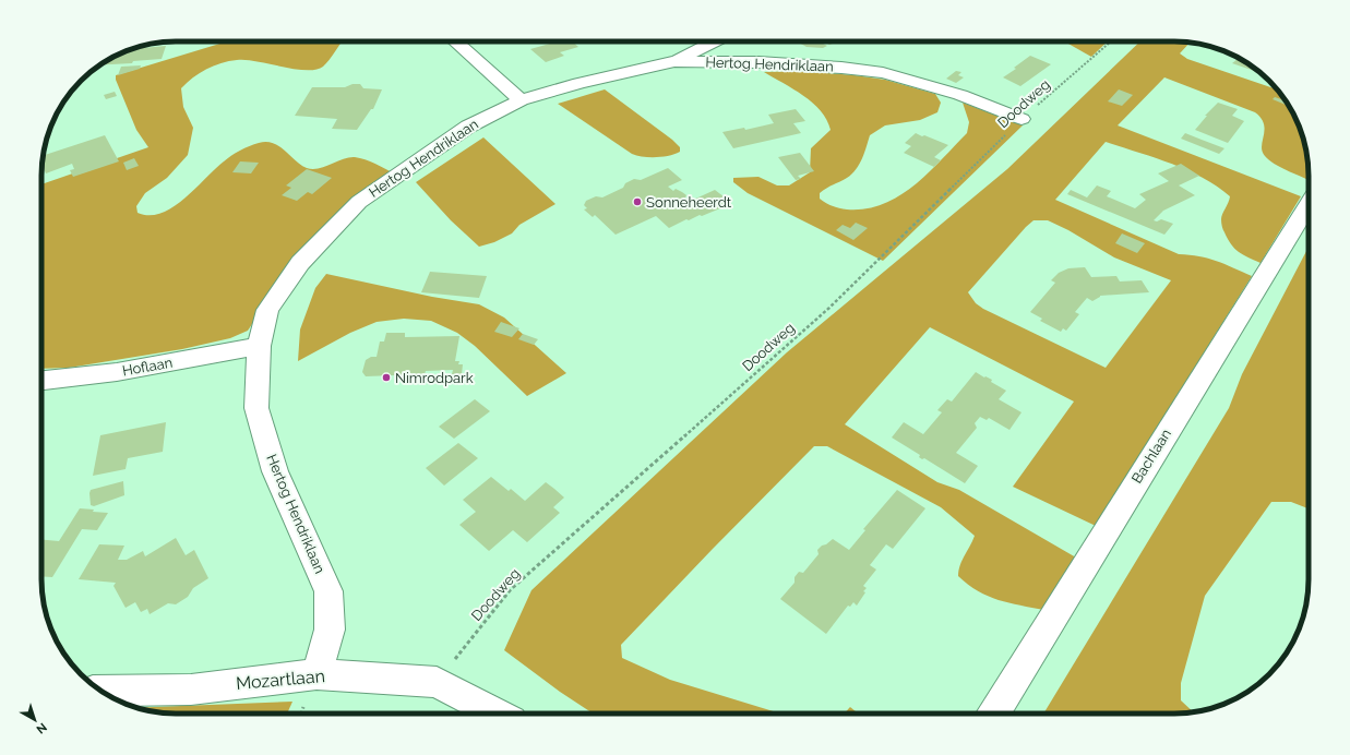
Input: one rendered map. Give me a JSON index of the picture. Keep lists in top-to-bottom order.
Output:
{
  "streets": {
    "street": [
      "Hertog Hendriklaan",
      "Hoflaan",
      "Bachlaan",
      "Mozartlaan"
    ],
    "path": ["Doodweg"]
  },
  "crossings": [
    ["Hertog Hendriklaan", "Doodweg"],
    ["Hertog Hendriklaan", "Hoflaan"],
    ["Hertog Hendriklaan", "Mozartlaan"],
    ["Doodweg", "Mozartlaan"]
  ],
  "places": ["Sonneheerdt", "Nimrodpark"],
  "north": "bottom right"
}
